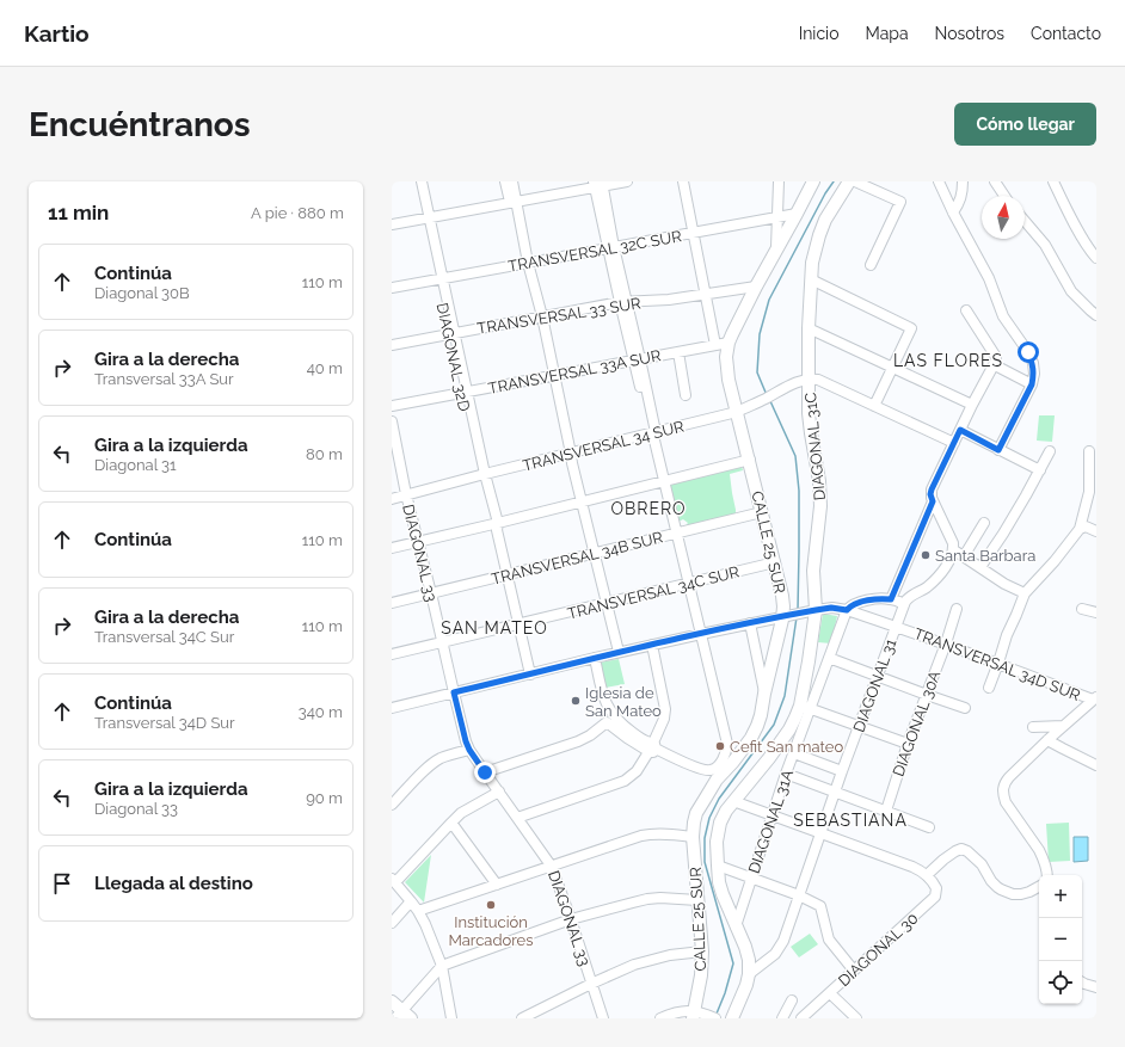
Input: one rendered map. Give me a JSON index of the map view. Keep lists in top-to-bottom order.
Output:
{
  "streets": {
    "main road": ["DIAGONAL 31C", "CALLE 25 SUR"],
    "street": [
      "TRANSVERSAL 32C SUR",
      "TRANSVERSAL 33 SUR",
      "DIAGONAL 32D",
      "TRANSVERSAL 33A SUR",
      "TRANSVERSAL 34 SUR",
      "DIAGONAL 33",
      "TRANSVERSAL 34B SUR",
      "TRANSVERSAL 34C SUR",
      "TRANSVERSAL 34D SUR",
      "DIAGONAL 31",
      "DIAGONAL 30A",
      "DIAGONAL 31A",
      "DIAGONAL 30"
    ]
  },
  "crossings": [
    ["TRANSVERSAL 32C SUR", "DIAGONAL 32D"],
    ["TRANSVERSAL 32C SUR", "CALLE 25 SUR"],
    ["TRANSVERSAL 33 SUR", "DIAGONAL 32D"],
    ["TRANSVERSAL 33 SUR", "CALLE 25 SUR"],
    ["DIAGONAL 32D", "TRANSVERSAL 33A SUR"],
    ["DIAGONAL 32D", "TRANSVERSAL 34 SUR"],
    ["DIAGONAL 32D", "TRANSVERSAL 34B SUR"],
    ["DIAGONAL 32D", "TRANSVERSAL 34C SUR"],
    ["TRANSVERSAL 33A SUR", "CALLE 25 SUR"],
    ["TRANSVERSAL 34 SUR", "DIAGONAL 31C"],
    ["TRANSVERSAL 34 SUR", "CALLE 25 SUR"],
    ["TRANSVERSAL 34 SUR", "DIAGONAL 33"],
    ["DIAGONAL 31C", "DIAGONAL 31"],
    ["DIAGONAL 31C", "DIAGONAL 31A"],
    ["CALLE 25 SUR", "TRANSVERSAL 34B SUR"],
    ["CALLE 25 SUR", "TRANSVERSAL 34C SUR"],
    ["DIAGONAL 33", "TRANSVERSAL 34B SUR"],
    ["DIAGONAL 33", "TRANSVERSAL 34C SUR"],
    ["TRANSVERSAL 34D SUR", "DIAGONAL 31"],
    ["TRANSVERSAL 34D SUR", "DIAGONAL 30A"],
    ["TRANSVERSAL 34D SUR", "DIAGONAL 31A"]
  ],
  "districts": [
    "LAS FLORES",
    "OBRERO",
    "SAN MATEO",
    "SEBASTIANA"
  ],
  "places": [
    "Santa Barbara",
    "Iglesia de San Mateo",
    "Cefit San mateo",
    "Institución Marcadores"
  ],
  "north": "top",
  "page": {
    "header": "Kartio",
    "nav": [
      "Inicio",
      "Mapa",
      "Nosotros",
      "Contacto"
    ],
    "buttons": "Cómo llegar",
    "title": "Encuéntranos",
    "heading": ["11 min", "A pie · 880 m"],
    "list": [
      ["Continúa", "Diagonal 30B", "110 m"],
      ["Gira a la derecha", "Transversal 33A Sur", "40 m"],
      ["Gira a la izquierda", "Diagonal 31", "80 m"],
      ["Continúa", "110 m"],
      ["Gira a la derecha", "Transversal 34C Sur", "110 m"],
      ["Continúa", "Transversal 34D Sur", "340 m"],
      ["Gira a la izquierda", "Diagonal 33", "90 m"],
      "Llegada al destino"
    ],
    "map_buttons": ["+", "−"]
  }
}
